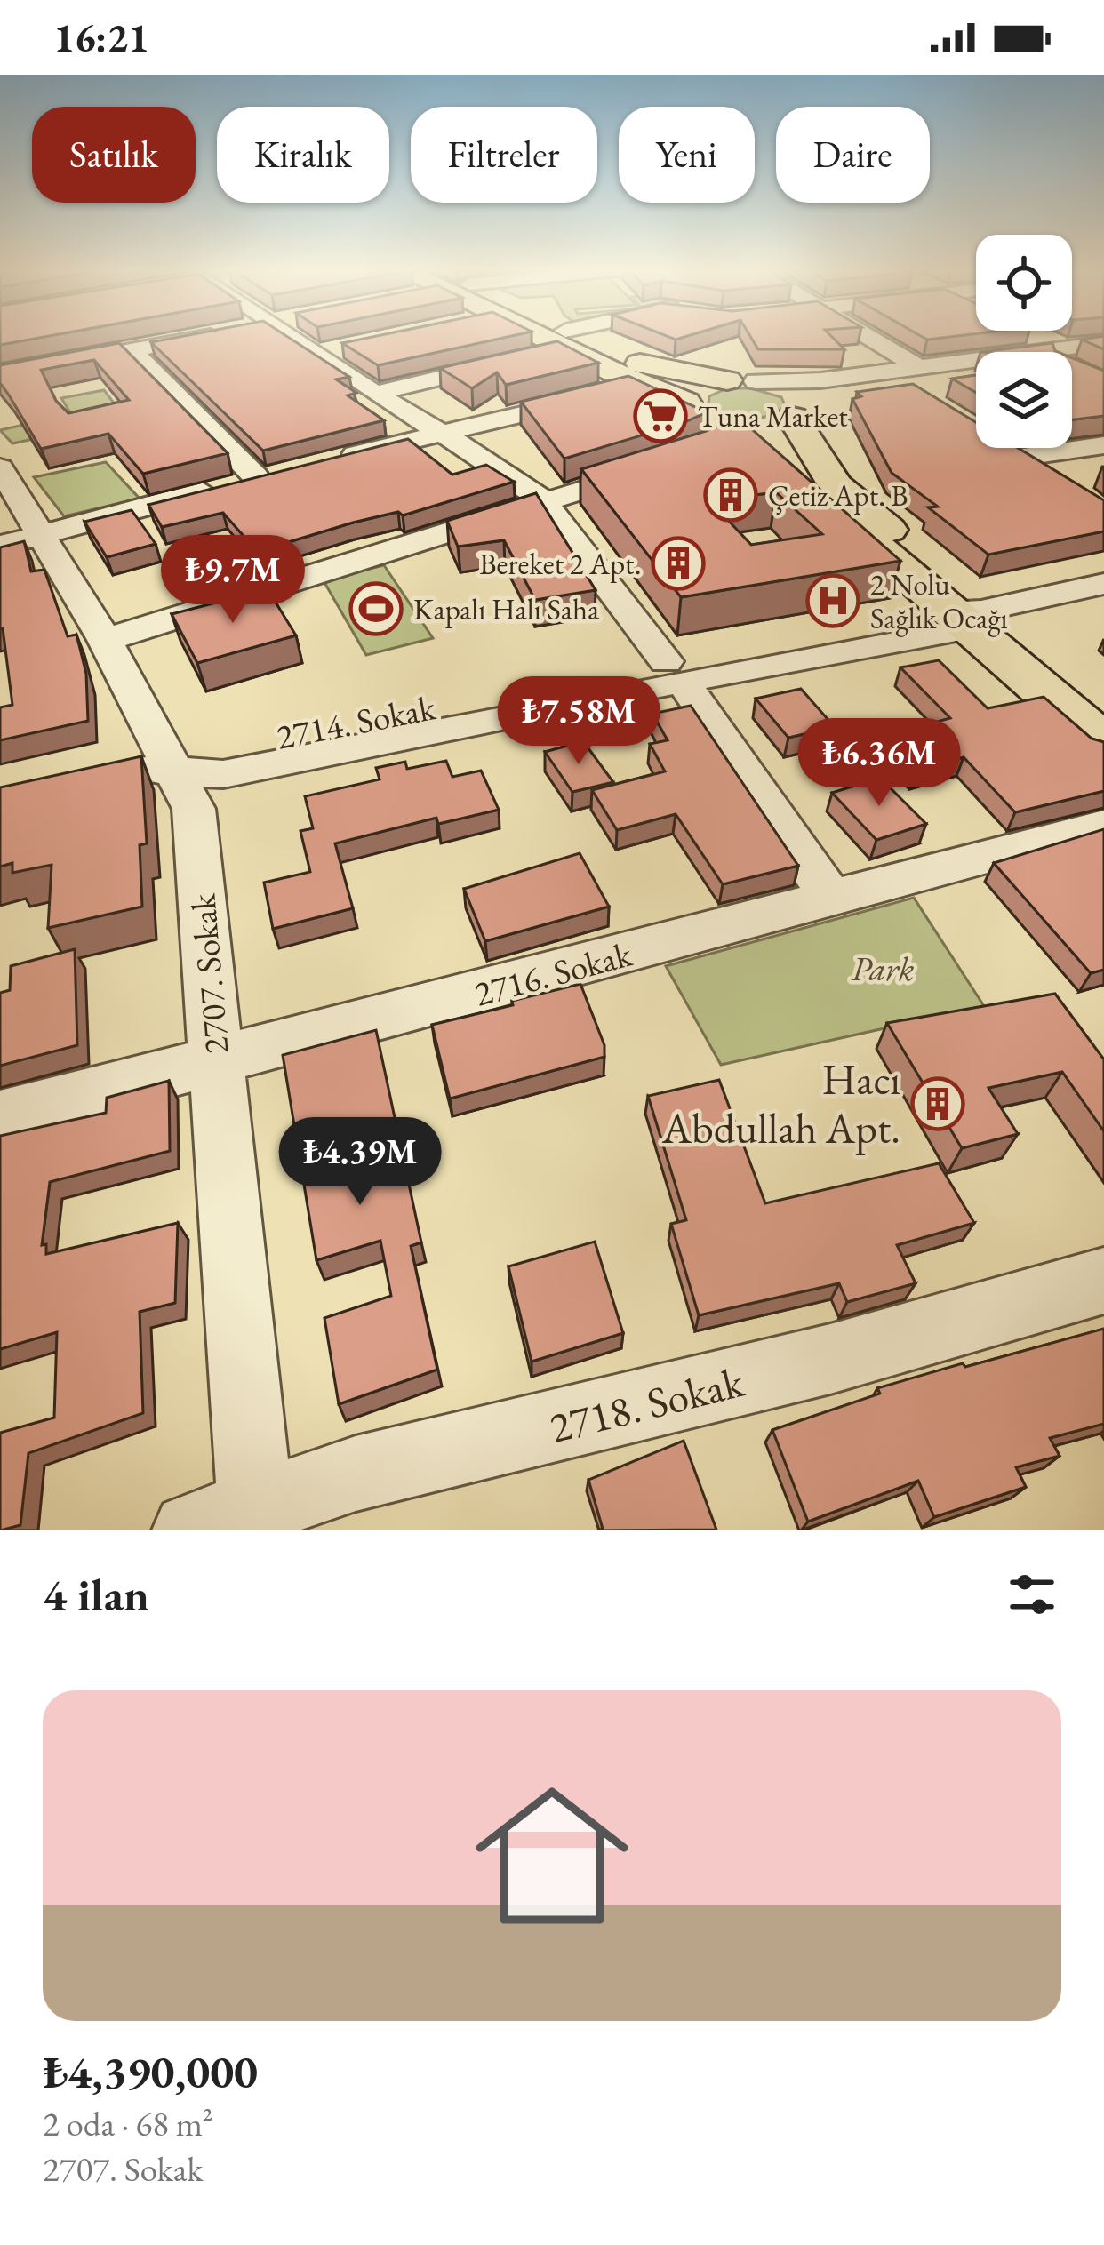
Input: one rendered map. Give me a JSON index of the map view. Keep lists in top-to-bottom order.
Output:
{
  "streets": {
    "street": [
      "2714. Sokak",
      "2716. Sokak",
      "2707. Sokak",
      "2718. Sokak"
    ]
  },
  "crossings": [
    ["2714. Sokak", "2707. Sokak"],
    ["2716. Sokak", "2707. Sokak"],
    ["2707. Sokak", "2718. Sokak"]
  ],
  "parks": ["Park"],
  "places": {
    "supermarket": ["Tuna Market"],
    "building": ["Çetiz Apt. B", "Bereket 2 Apt.", "Hacı Abdullah Apt."],
    "hospital": ["2 Nolu Sağlık Ocağı"],
    "sports": ["Kapalı Halı Saha"]
  },
  "page": {
    "status": "16:21",
    "chip": [
      "Satılık",
      "Kiralık",
      "Filtreler",
      "Yeni",
      "Daire"
    ],
    "price": [
      "₺9.7M",
      "₺7.58M",
      "₺6.36M",
      "₺4.39M"
    ],
    "heading": "4 ilan",
    "list": [
      {
        "name": "₺4,390,000",
        "note": "2 oda · 68 m² · 2707. Sokak"
      }
    ]
  }
}
